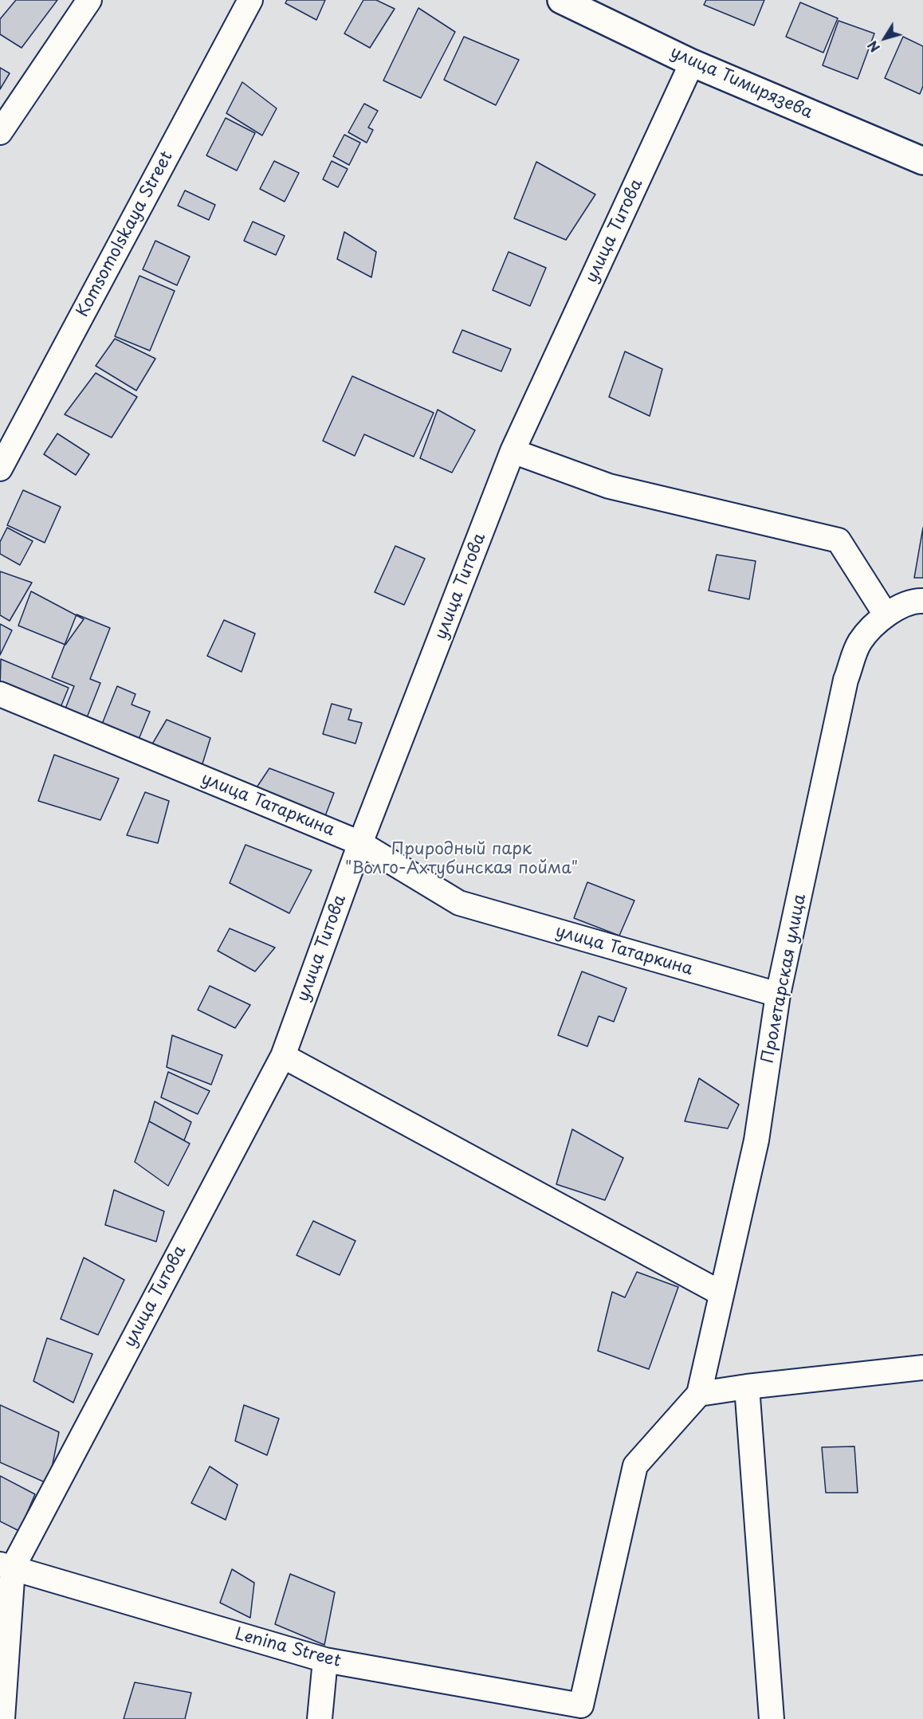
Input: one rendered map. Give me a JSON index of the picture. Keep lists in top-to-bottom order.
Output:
{
  "streets": {
    "street": [
      "улица Тимирязева",
      "улица Титова",
      "Komsomolskaya Street",
      "улица Татаркина",
      "Пролетарская улица",
      "Lenina Street"
    ]
  },
  "crossings": [
    ["улица Тимирязева", "улица Титова"],
    ["улица Титова", "улица Татаркина"],
    ["улица Титова", "Lenina Street"],
    ["улица Татаркина", "Пролетарская улица"],
    ["Пролетарская улица", "Lenina Street"]
  ],
  "parks": ["Природный парк \"Волго-Ахтубинская пойма\""],
  "north": "bottom left"
}
